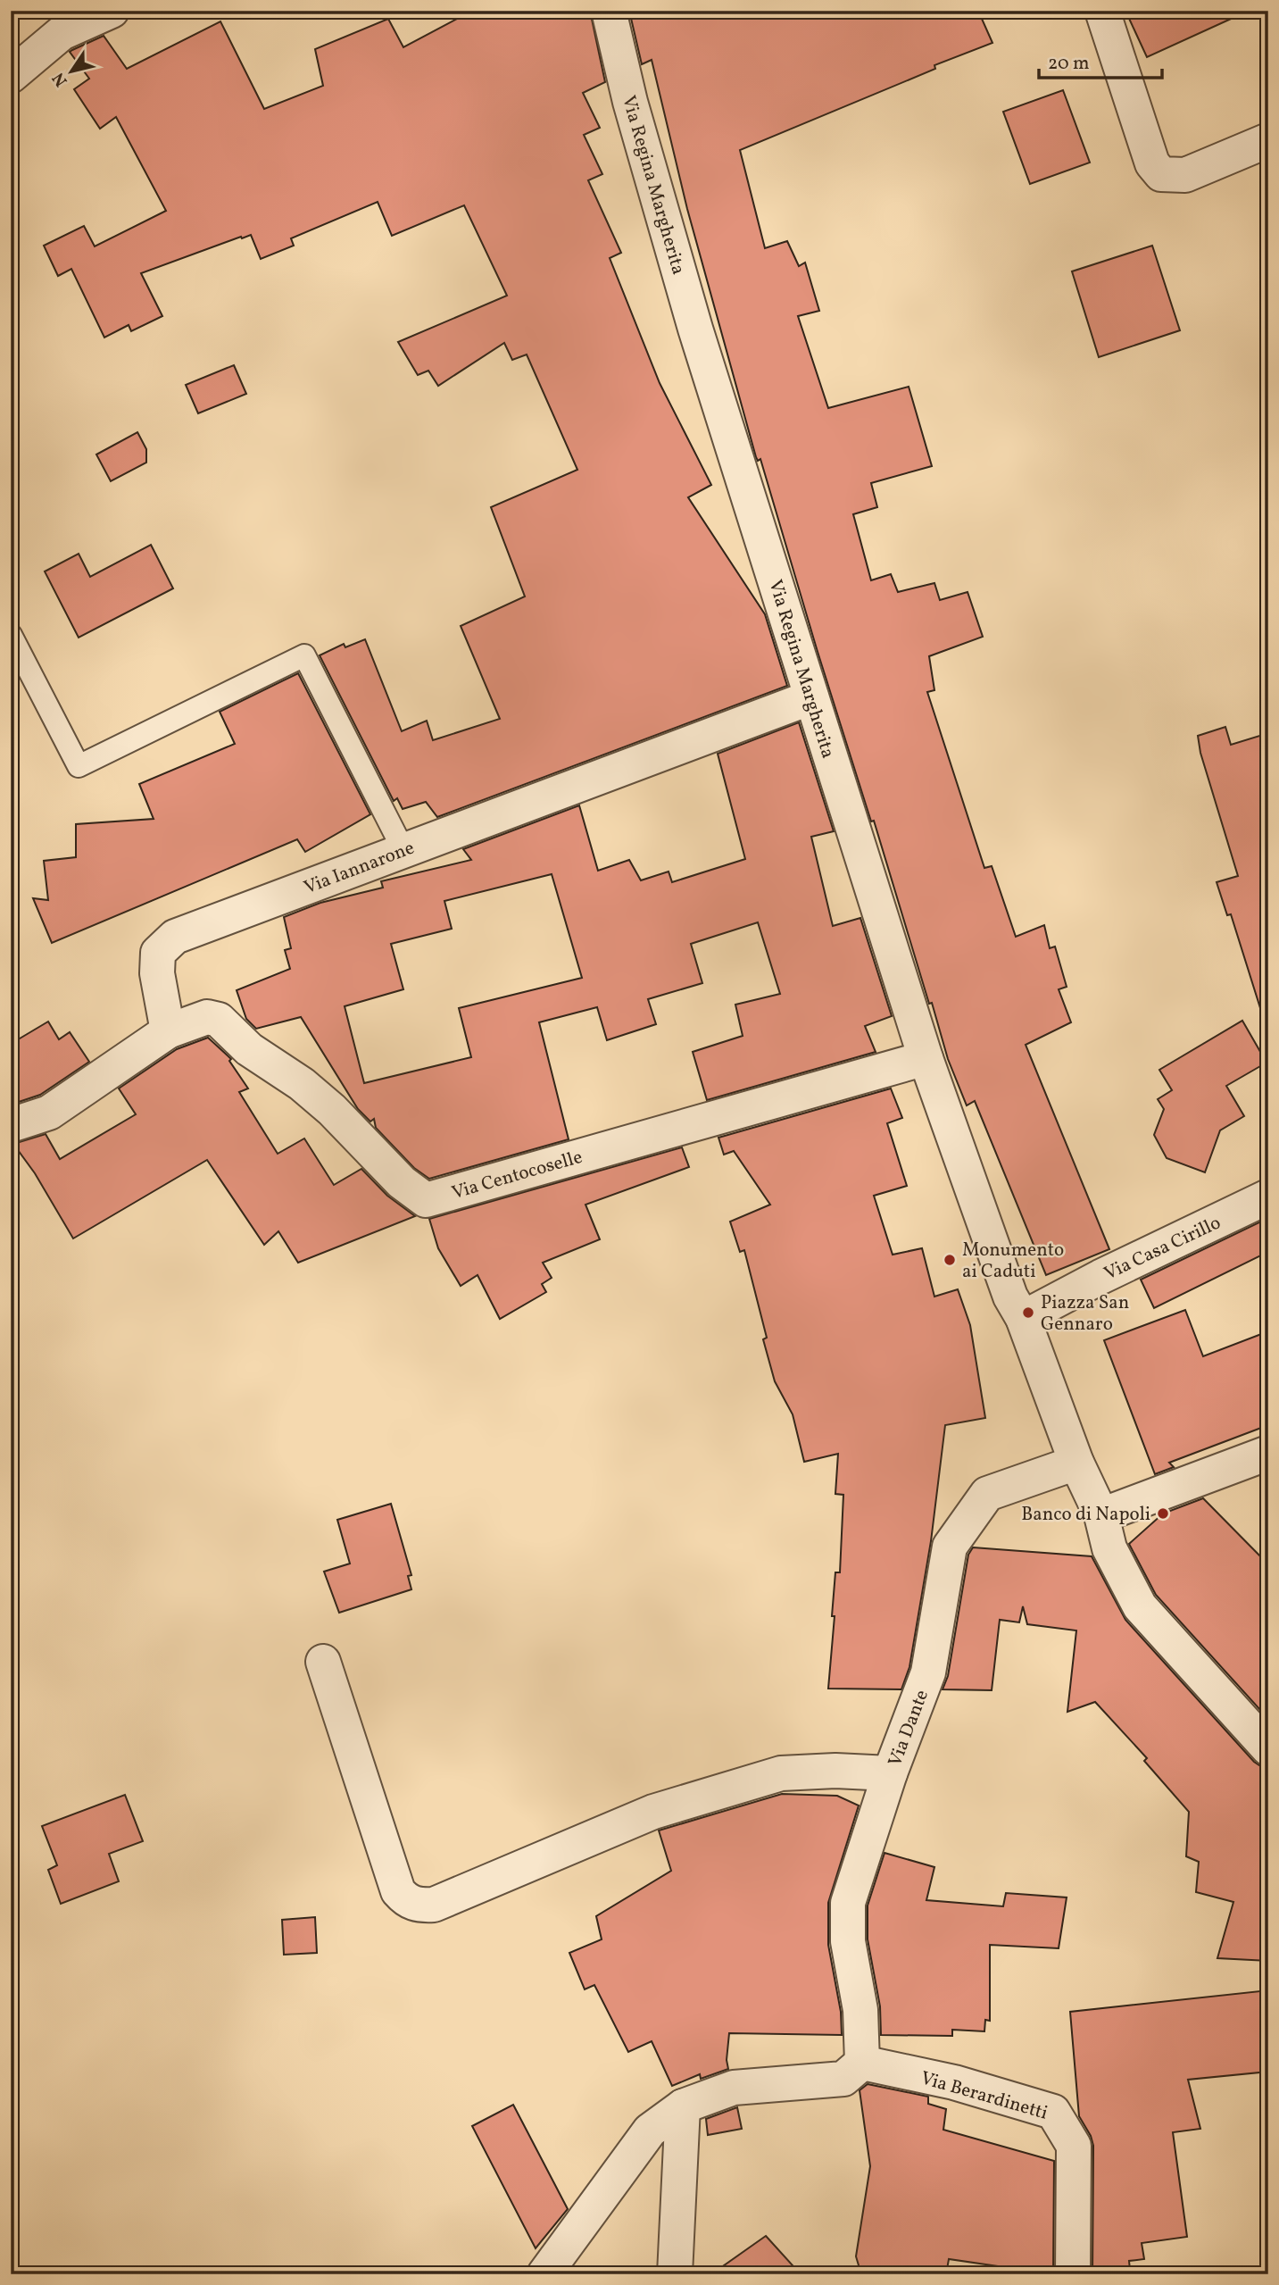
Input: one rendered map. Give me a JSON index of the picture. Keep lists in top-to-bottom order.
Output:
{
  "streets": {
    "street": [
      "Via Regina Margherita",
      "Via Iannarone",
      "Via Centocoselle",
      "Via Casa Cirillo",
      "Via Dante",
      "Via Berardinetti"
    ]
  },
  "crossings": [
    ["Via Regina Margherita", "Via Iannarone"],
    ["Via Regina Margherita", "Via Centocoselle"],
    ["Via Regina Margherita", "Via Casa Cirillo"],
    ["Via Regina Margherita", "Via Dante"],
    ["Via Iannarone", "Via Centocoselle"],
    ["Via Dante", "Via Berardinetti"]
  ],
  "places": ["Monumento ai Caduti", "Piazza San Gennaro", "Banco di Napoli"],
  "scale_bar": "20 m",
  "north": "bottom left"
}
